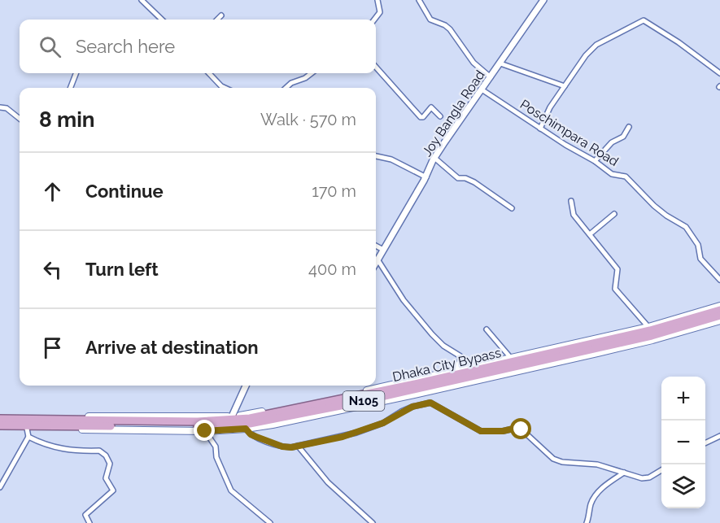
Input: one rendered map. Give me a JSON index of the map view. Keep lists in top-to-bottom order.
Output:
{
  "streets": {
    "highway": ["Dhaka City Bypass", "N105"],
    "street": ["Joy Bangla Road", "Poschimpara Road"]
  },
  "crossings": [
    ["Joy Bangla Road", "Poschimpara Road"]
  ],
  "page": {
    "search": "Search here",
    "heading": ["8 min", "Walk · 570 m"],
    "list": [
      ["Continue", "170 m"],
      ["Turn left", "400 m"],
      "Arrive at destination"
    ],
    "map_buttons": ["+", "−"]
  }
}
